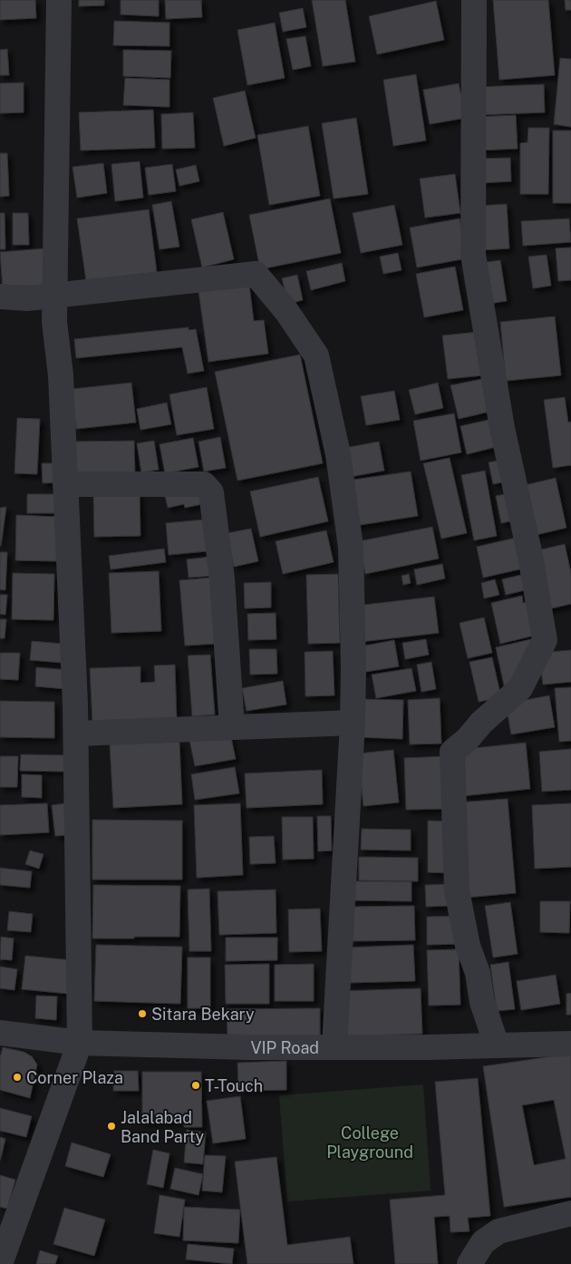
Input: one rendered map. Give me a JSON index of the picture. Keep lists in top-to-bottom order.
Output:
{
  "streets": {
    "street": ["VIP Road"]
  },
  "parks": ["College Playground"],
  "places": [
    "Sitara Bekary",
    "Corner Plaza",
    "T-Touch",
    "Jalalabad Band Party"
  ]
}
